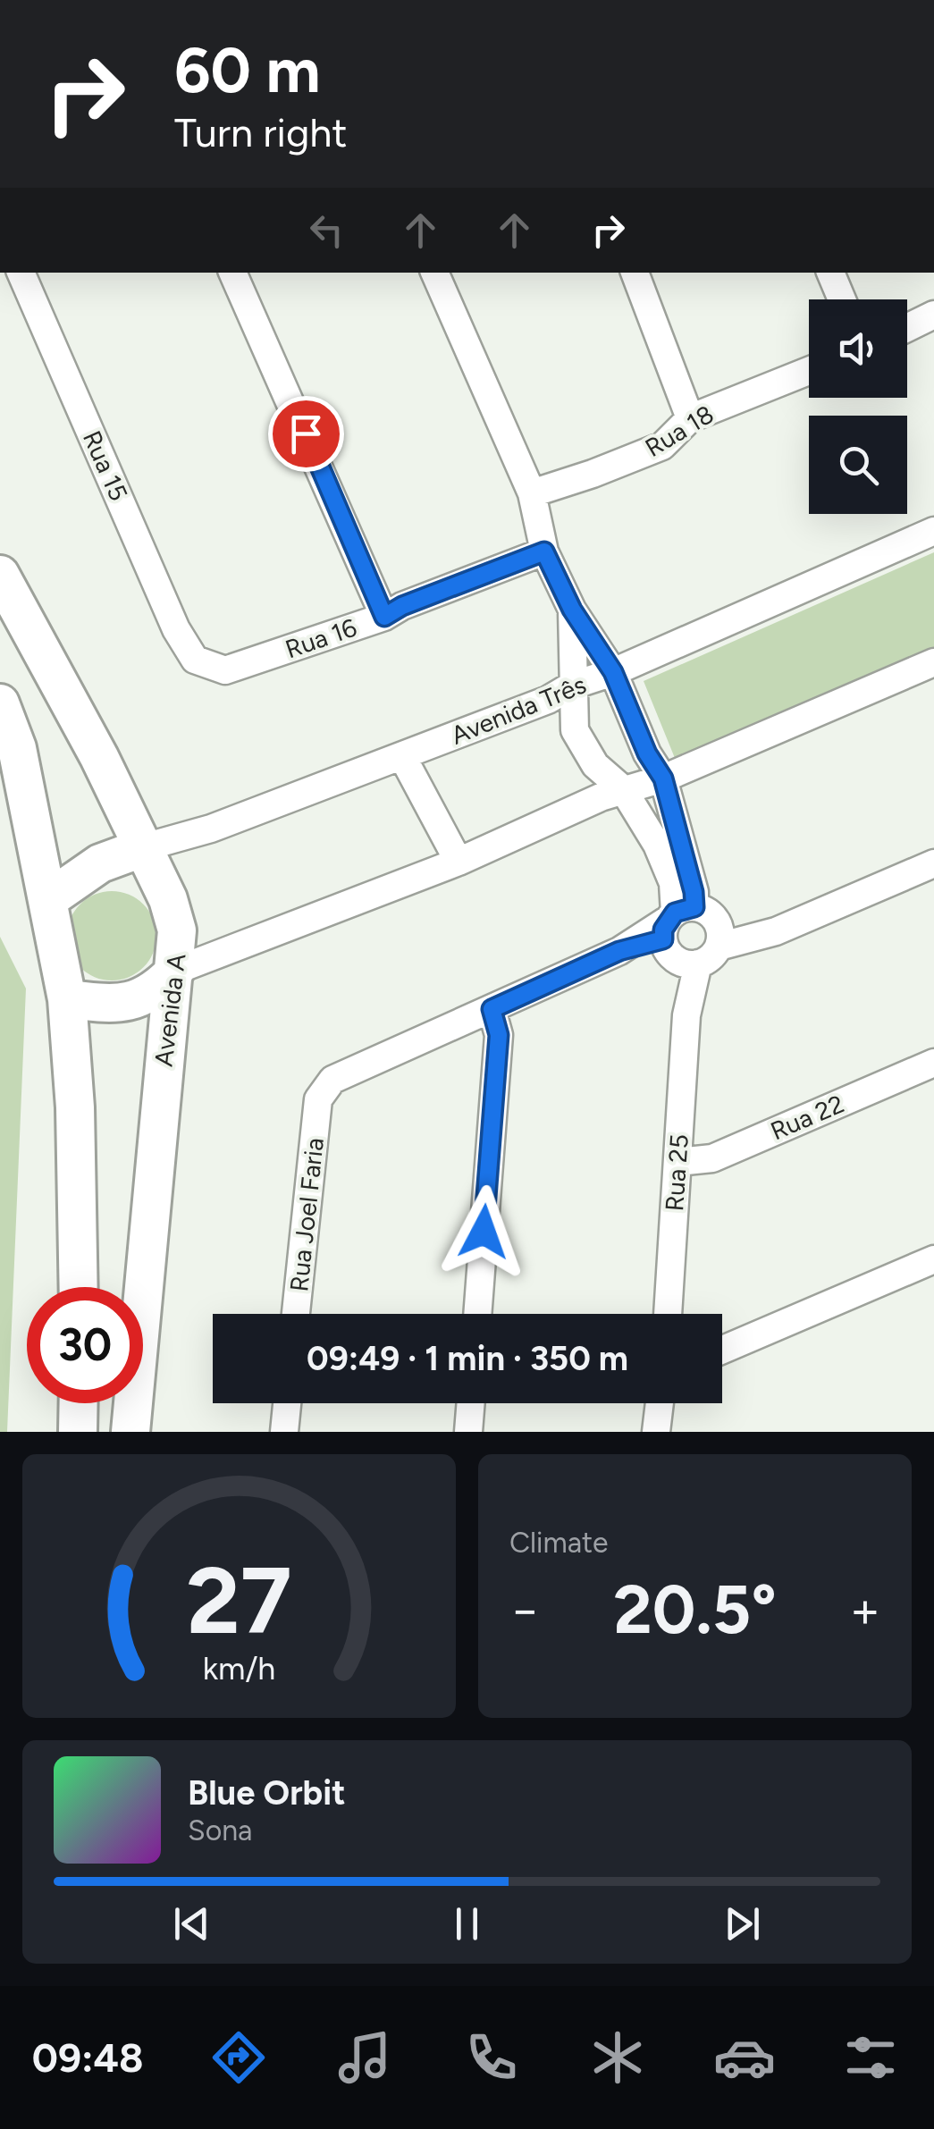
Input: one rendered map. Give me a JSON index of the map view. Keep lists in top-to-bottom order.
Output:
{
  "streets": {
    "main road": ["Avenida A"],
    "street": [
      "Rua 18",
      "Rua 15",
      "Rua 16",
      "Avenida Três",
      "Rua 22",
      "Rua 25",
      "Rua Joel Faria"
    ]
  },
  "crossings": [
    ["Rua 15", "Rua 16"],
    ["Avenida Três", "Avenida A"],
    ["Rua 22", "Rua 25"]
  ],
  "page": {
    "turn": ["60 m", "Turn right"],
    "limit": "30",
    "trip": "09:49 · 1 min · 350 m",
    "tile": "Climate",
    "heat": ["−", "20.5°", "+"],
    "song": ["Blue Orbit", "Sona"],
    "tabs": "09:48",
    "gauge": ["27", "km/h"]
  }
}
